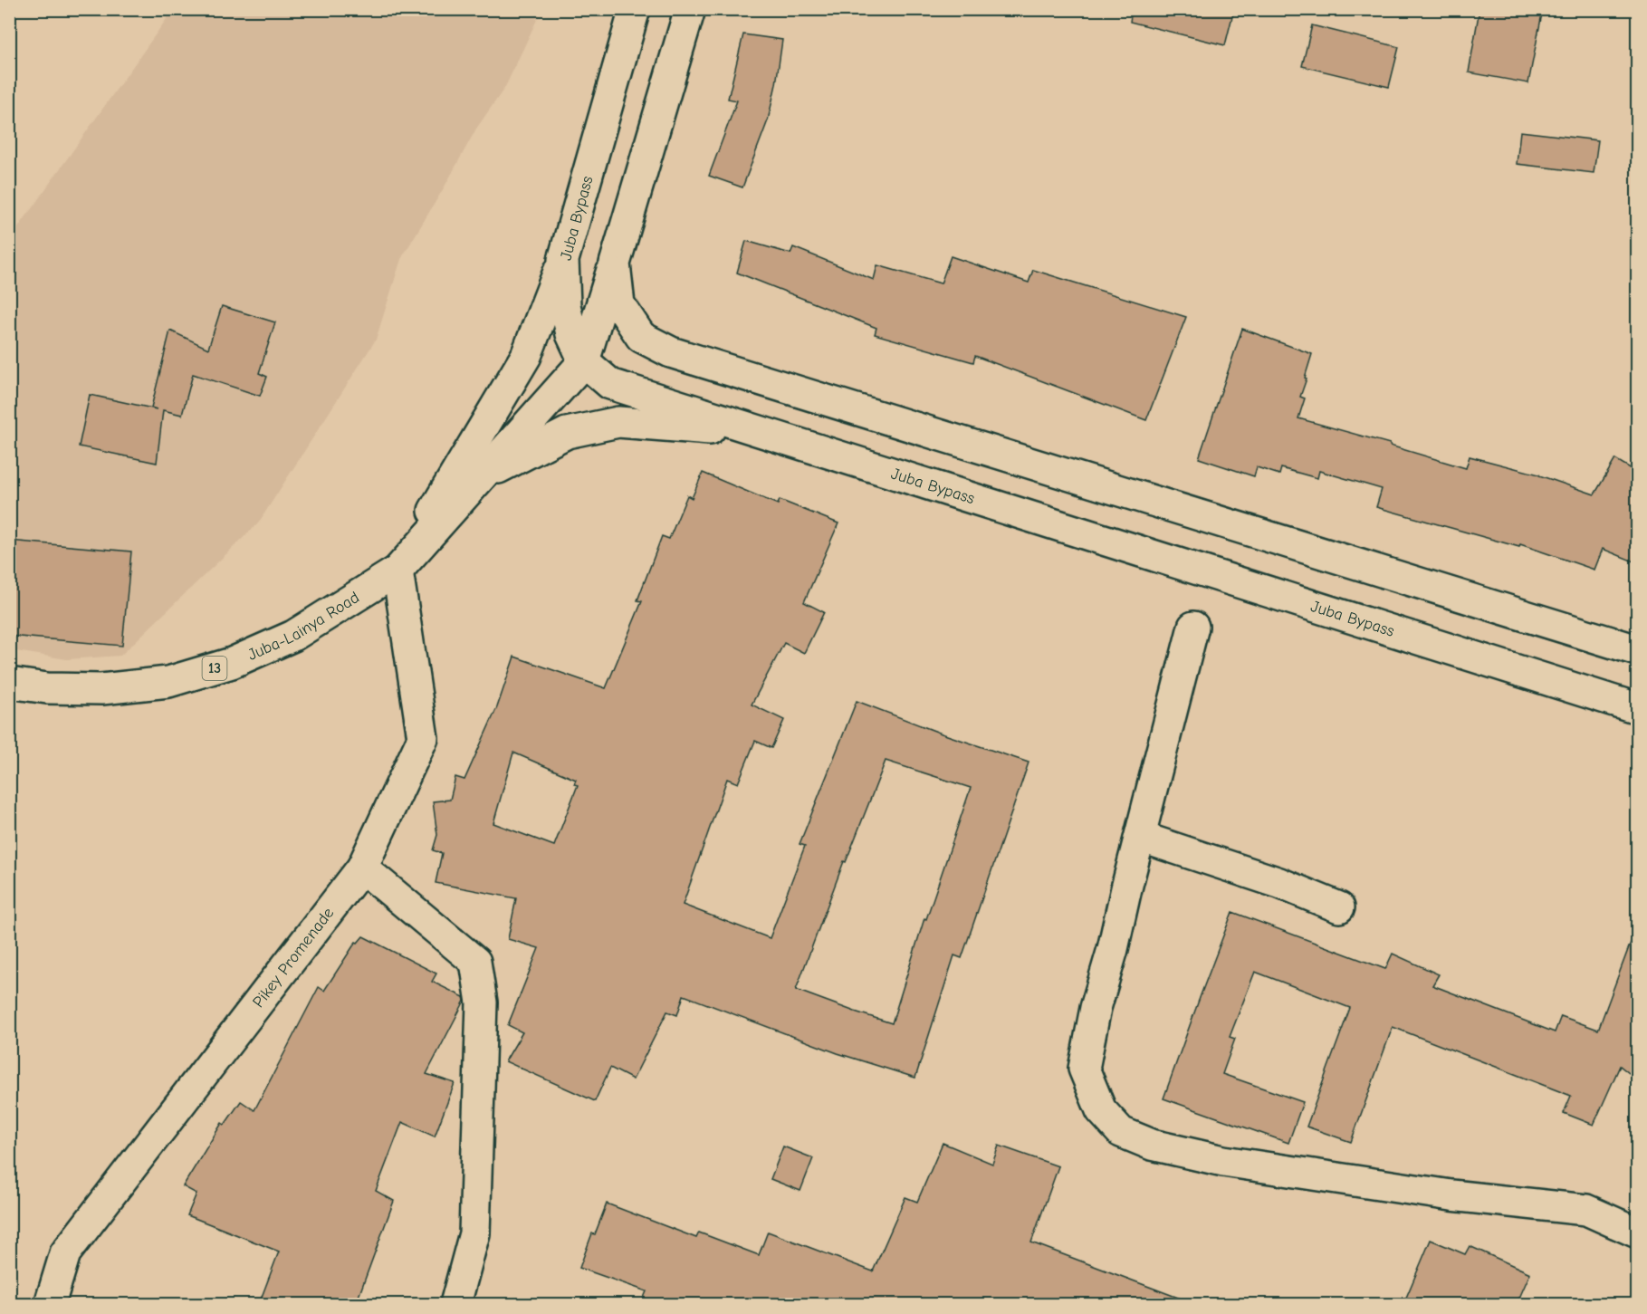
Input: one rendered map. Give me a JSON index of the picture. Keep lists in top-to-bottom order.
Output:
{
  "streets": {
    "main road": [
      "Juba Bypass",
      "Juba-Lainya Road",
      "13",
      "Pikey Promenade"
    ]
  },
  "crossings": [
    ["Juba Bypass", "Juba-Lainya Road"],
    ["Juba-Lainya Road", "Pikey Promenade"]
  ]
}
